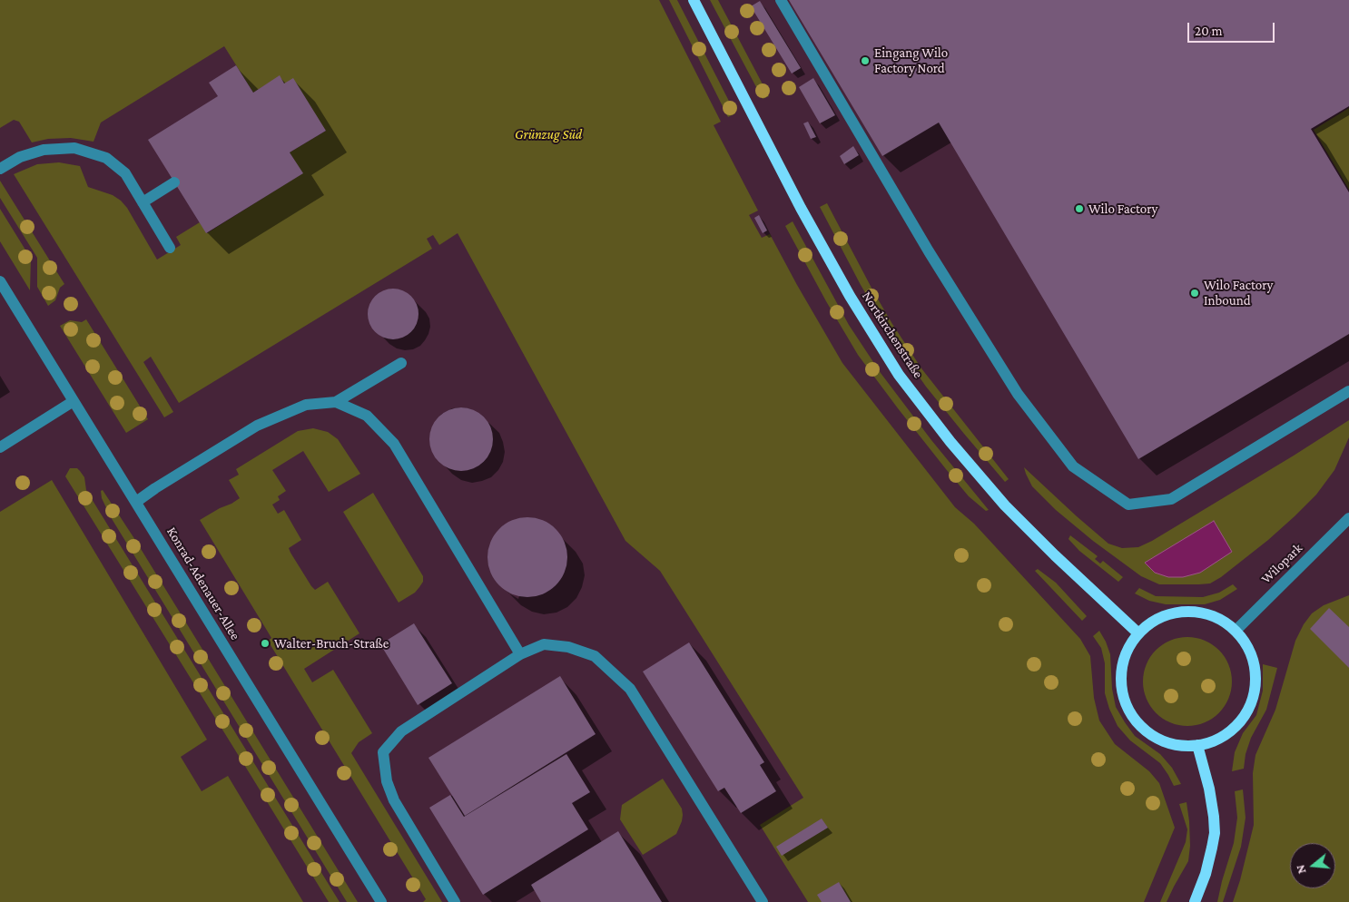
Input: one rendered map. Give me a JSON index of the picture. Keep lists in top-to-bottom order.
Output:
{
  "streets": {
    "main road": ["Nortkirchenstraße"],
    "street": ["Wilopark", "Konrad-Adenauer-Allee"]
  },
  "crossings": [
    ["Nortkirchenstraße", "Wilopark"]
  ],
  "parks": ["Grünzug Süd"],
  "places": [
    "Eingang Wilo Factory Nord",
    "Wilo Factory",
    "Wilo Factory Inbound",
    "Walter-Bruch-Straße"
  ],
  "scale_bar": "20 m",
  "north": "left"
}
